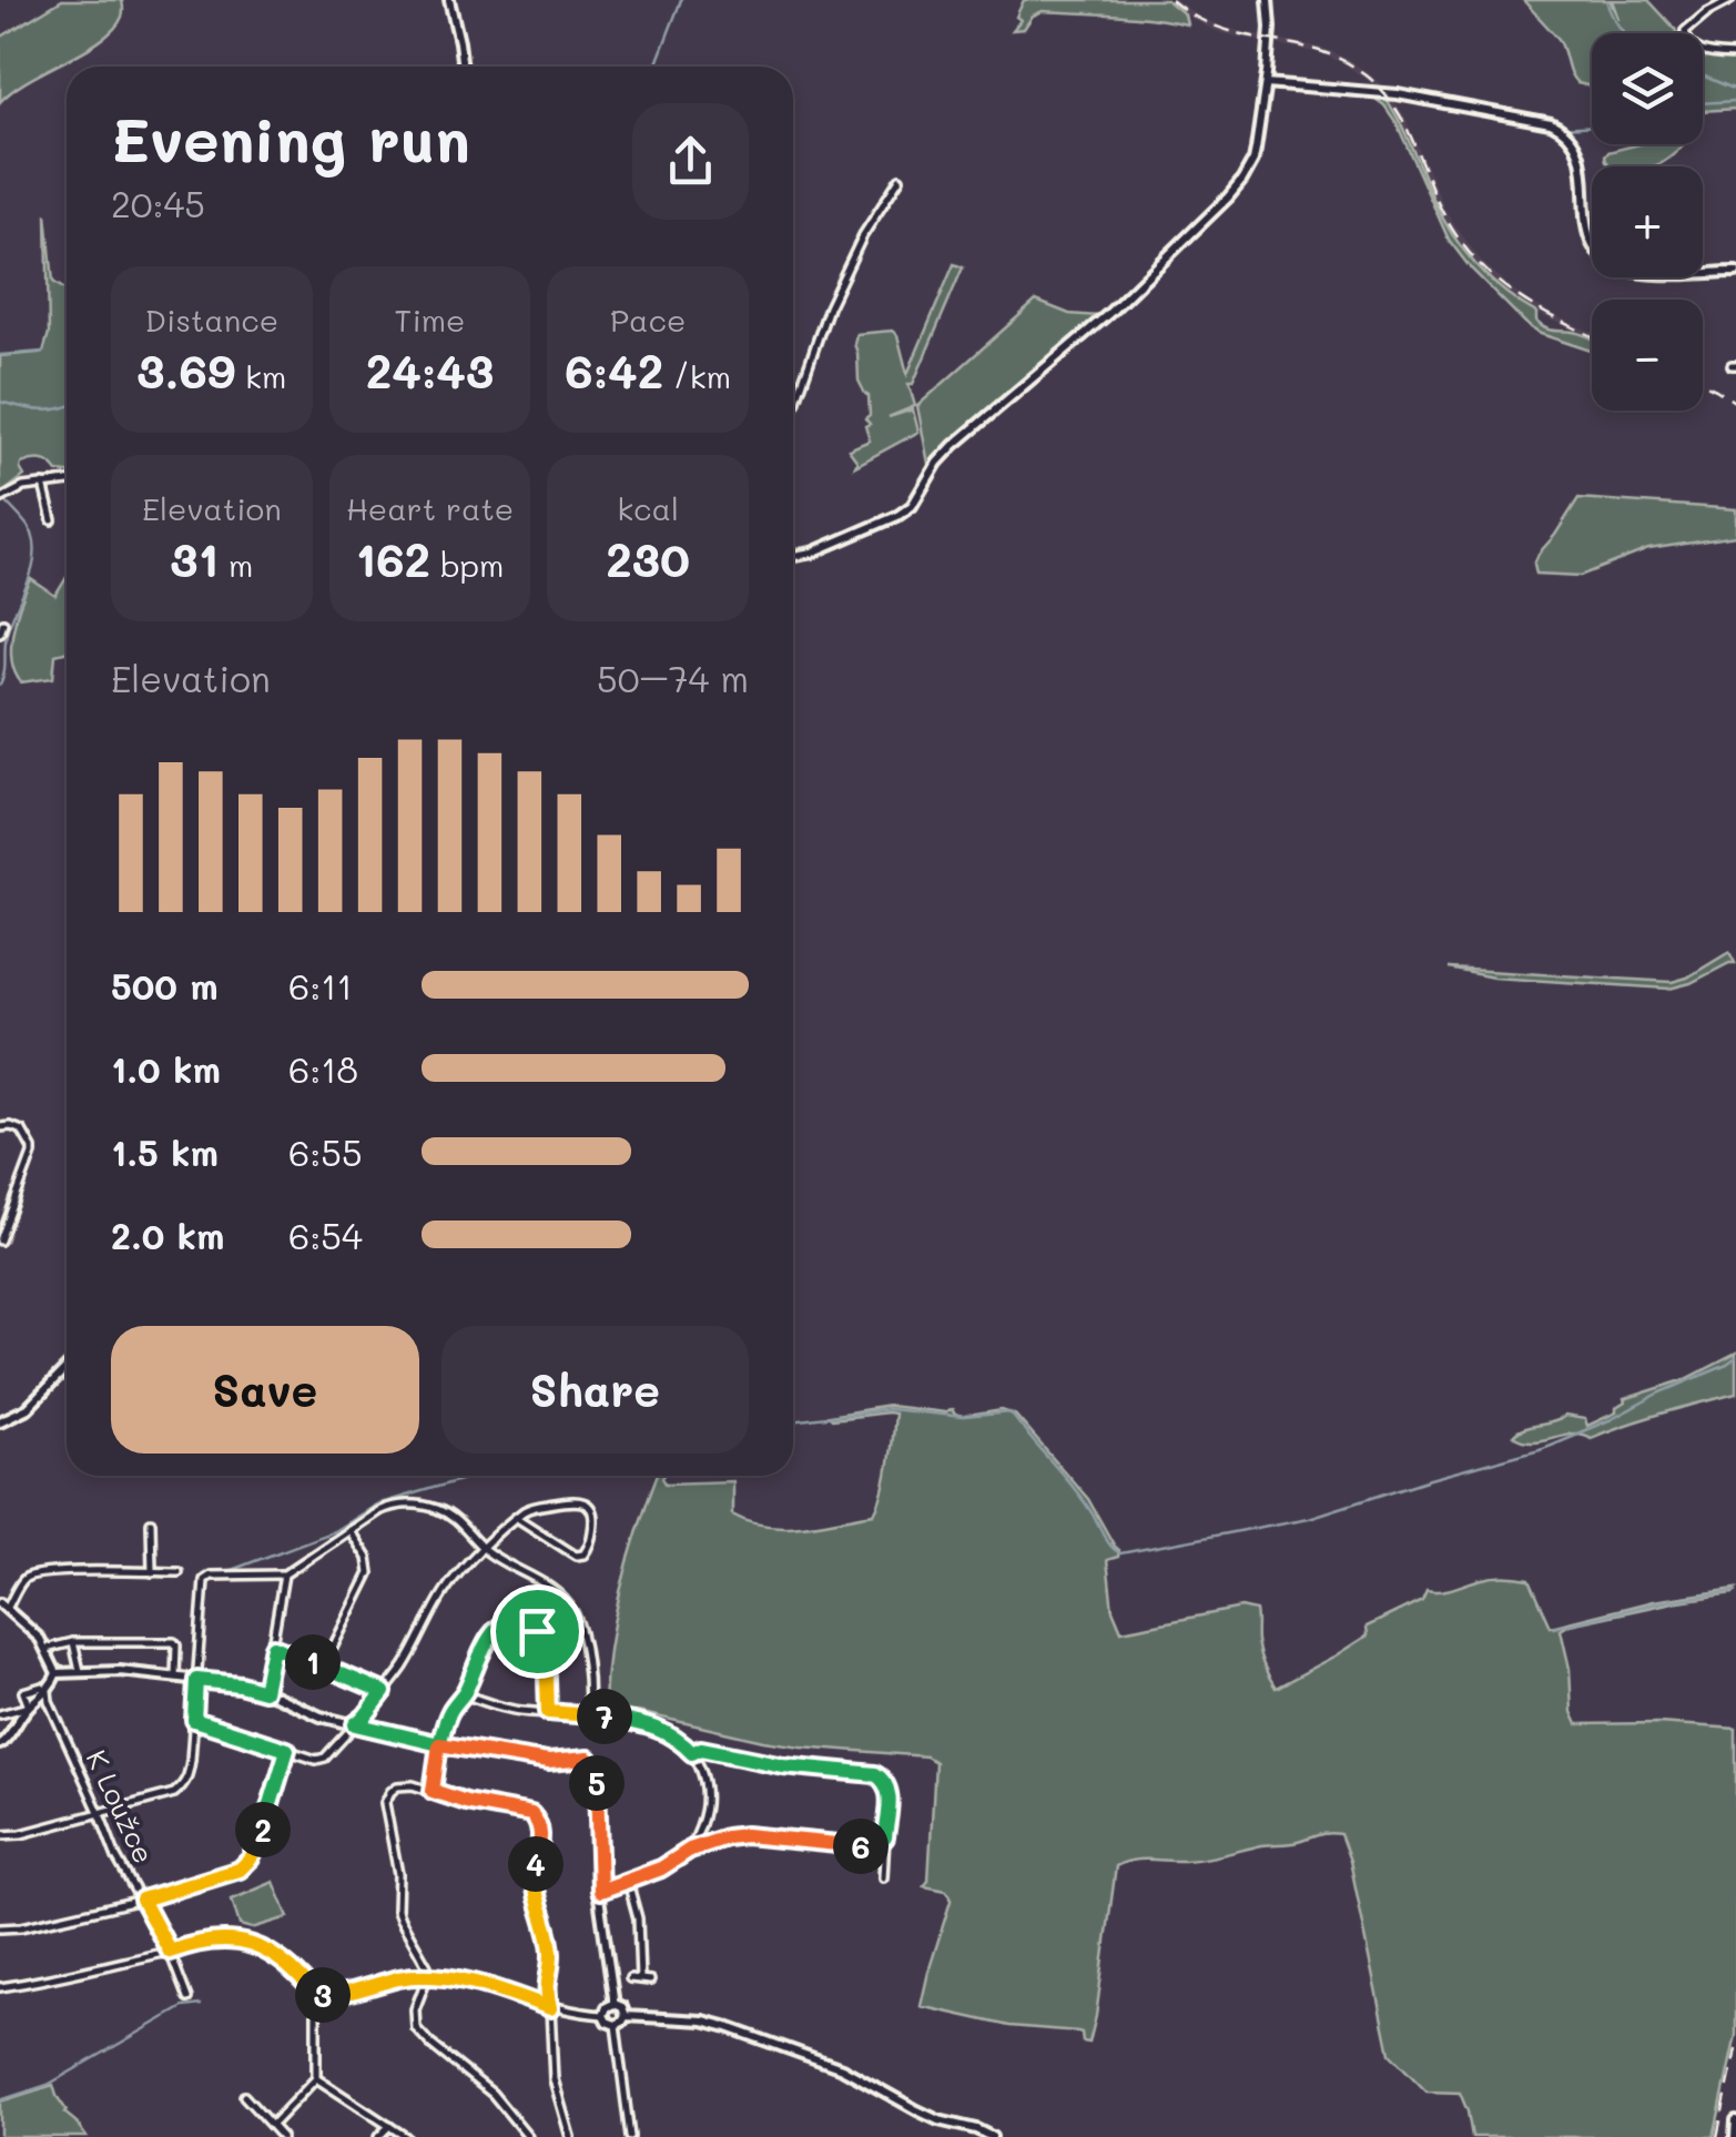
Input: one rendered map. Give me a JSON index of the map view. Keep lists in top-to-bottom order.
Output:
{
  "streets": {
    "street": ["K Loužce"]
  },
  "page": {
    "map_buttons": ["+", "−"],
    "heading": ["Evening run", "20:45"],
    "stats": [
      ["Distance", "3.69 km"],
      ["Time", "24:43"],
      ["Pace", "6:42 /km"],
      ["Elevation", "31 m"],
      ["Heart rate", "162 bpm"],
      ["kcal", "230"]
    ],
    "chart": ["Elevation", "50–74 m"],
    "list": [
      {
        "name": "500 m",
        "note": "6:11"
      },
      {
        "name": "1.0 km",
        "note": "6:18"
      },
      {
        "name": "1.5 km",
        "note": "6:55"
      },
      {
        "name": "2.0 km",
        "note": "6:54"
      }
    ],
    "buttons": ["Save", "Share"],
    "pins": [
      "1",
      "7",
      "5",
      "2",
      "6",
      "4",
      "3"
    ]
  }
}
